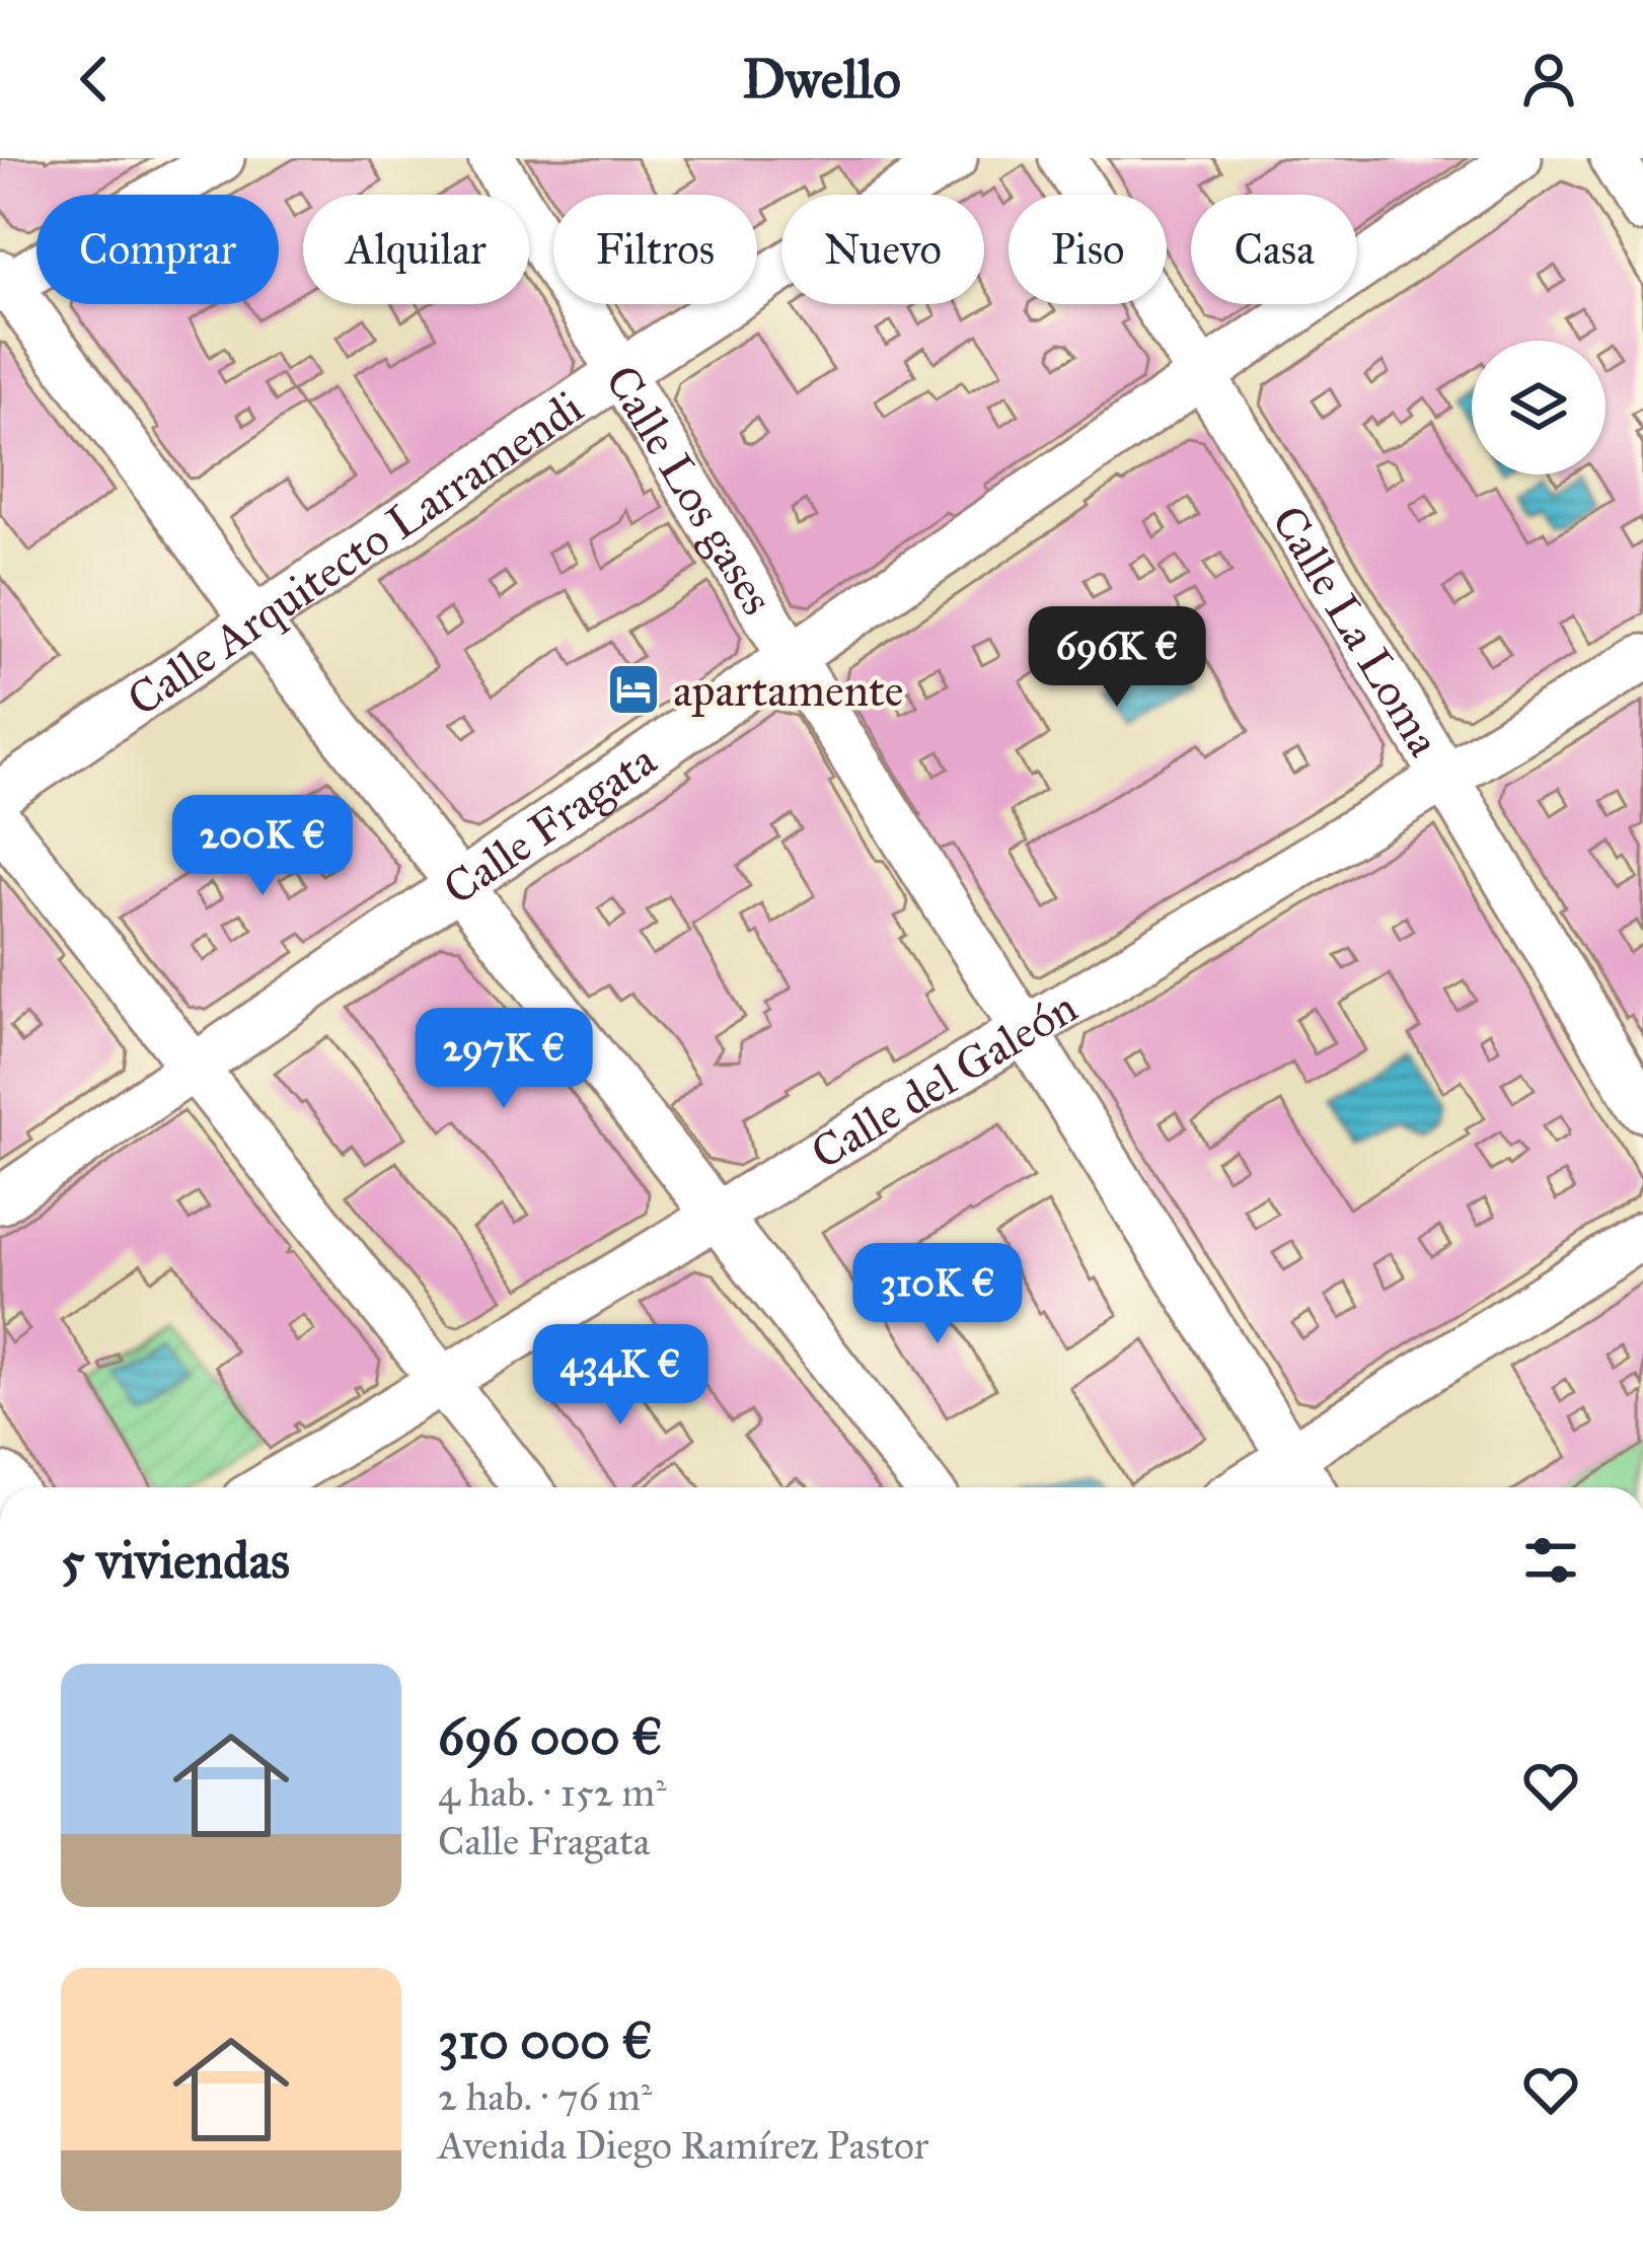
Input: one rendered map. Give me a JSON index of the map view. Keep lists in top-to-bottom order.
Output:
{
  "streets": {
    "street": [
      "Calle Los gases",
      "Calle Arquitecto Larramendi",
      "Calle La Loma",
      "Calle Fragata",
      "Calle del Galeón"
    ]
  },
  "crossings": [
    ["Calle Los gases", "Calle Arquitecto Larramendi"],
    ["Calle Los gases", "Calle Fragata"],
    ["Calle Los gases", "Calle del Galeón"],
    ["Calle La Loma", "Calle Fragata"],
    ["Calle La Loma", "Calle del Galeón"]
  ],
  "places": {
    "hotel": ["apartamente"]
  },
  "page": {
    "header": "Dwello",
    "chip": [
      "Comprar",
      "Alquilar",
      "Filtros",
      "Nuevo",
      "Piso",
      "Casa"
    ],
    "price": [
      "696K €",
      "200K €",
      "297K €",
      "310K €",
      "434K €"
    ],
    "heading": "5 viviendas",
    "list": [
      {
        "name": "696 000 €",
        "note": "4 hab. · 152 m² · Calle Fragata"
      },
      {
        "name": "310 000 €",
        "note": "2 hab. · 76 m² · Avenida Diego Ramírez Pastor"
      }
    ]
  }
}
